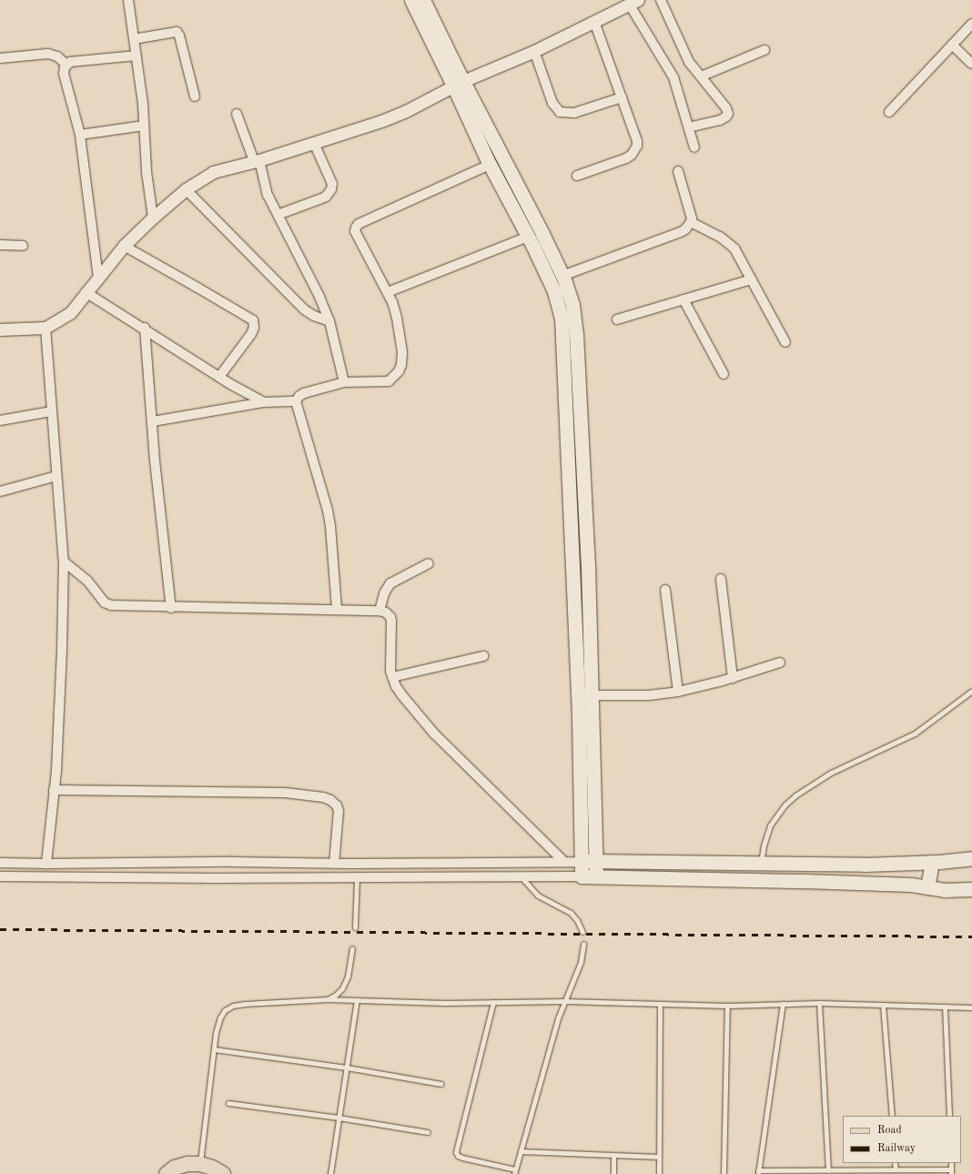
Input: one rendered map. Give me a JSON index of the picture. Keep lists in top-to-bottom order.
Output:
{
  "legend": ["Road", "Railway"]
}
